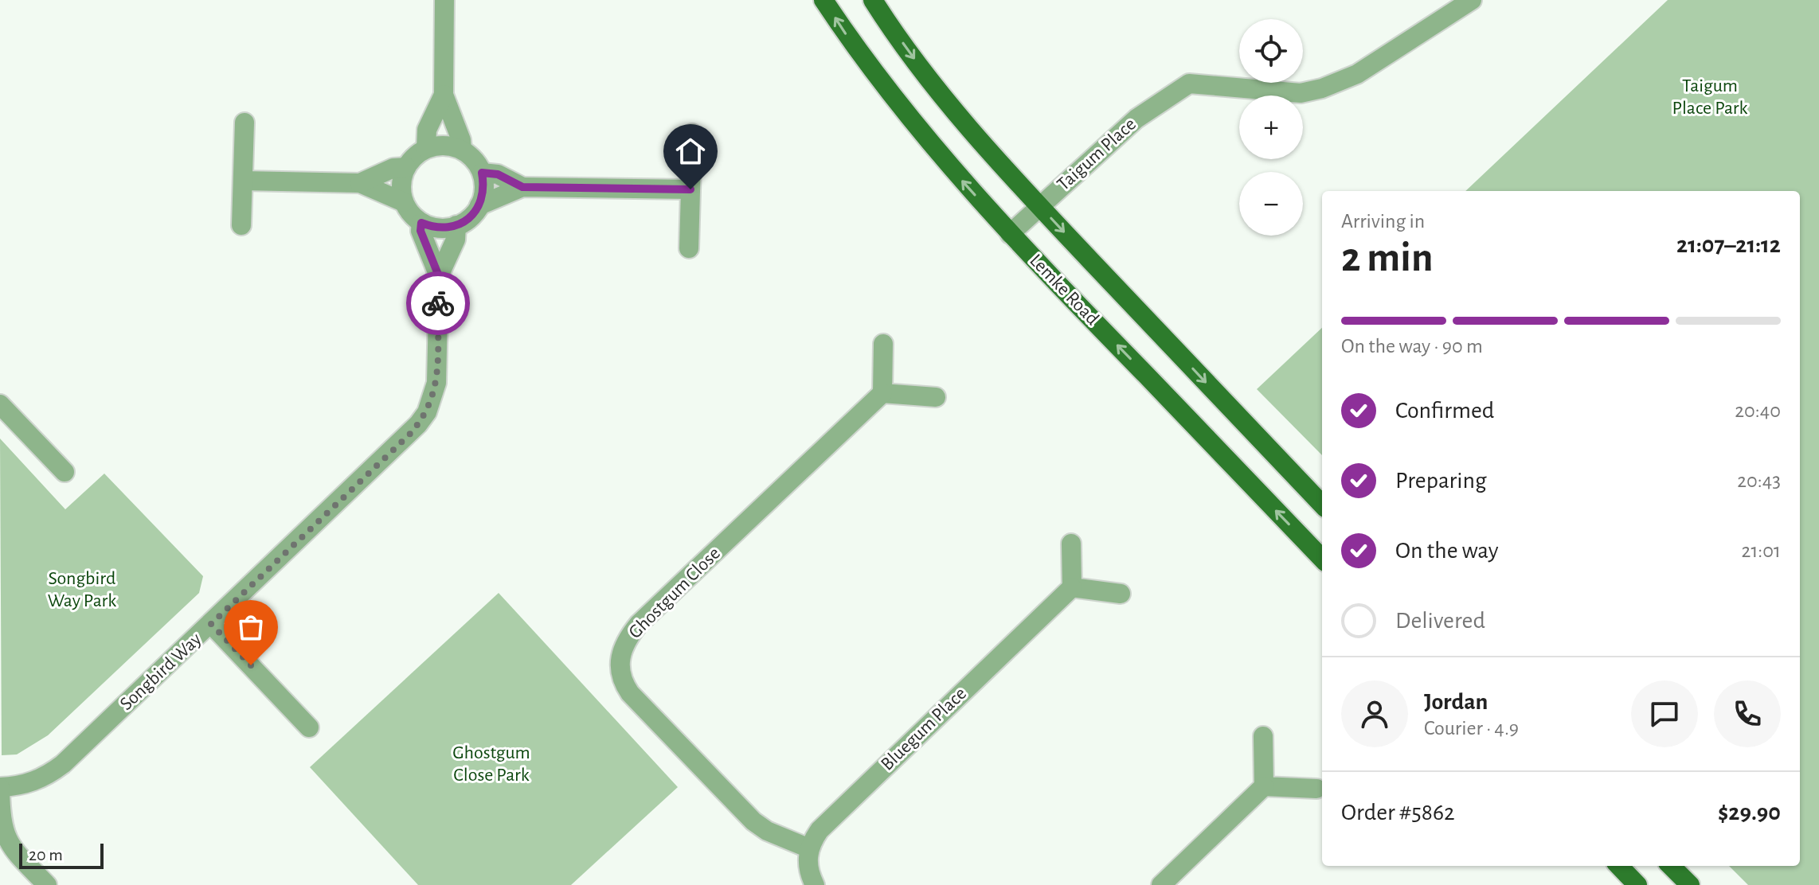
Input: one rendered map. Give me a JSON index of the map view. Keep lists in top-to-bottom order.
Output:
{
  "streets": {
    "main road": ["Lemke Road"],
    "street": [
      "Taigum Place",
      "Ghostgum Close",
      "Songbird Way",
      "Bluegum Place"
    ]
  },
  "crossings": [
    ["Taigum Place", "Lemke Road"],
    ["Ghostgum Close", "Bluegum Place"]
  ],
  "parks": ["Taigum Place Park", "Songbird Way Park", "Ghostgum Close Park"],
  "scale_bar": "20 m",
  "page": {
    "map_buttons": ["+", "−"],
    "heading": ["2 min", "Arriving in", "21:07–21:12"],
    "panel": [
      "Jordan",
      "Courier · 4.9",
      "Order #5862",
      "$29.90"
    ],
    "bar": "On the way · 90 m",
    "list": [
      ["Confirmed", "20:40"],
      ["Preparing", "20:43"],
      ["On the way", "21:01"],
      "Delivered"
    ],
    "scale": "20 m"
  }
}
